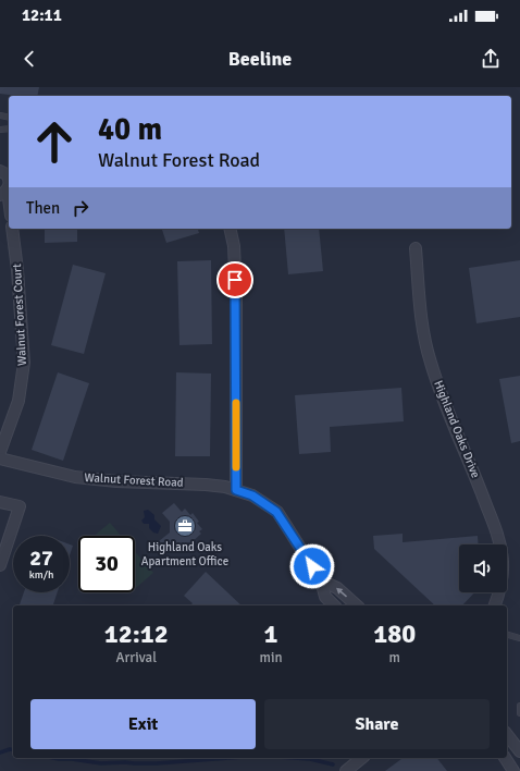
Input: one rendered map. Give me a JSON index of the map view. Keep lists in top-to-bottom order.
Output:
{
  "streets": {
    "street": ["Walnut Forest Court", "Highland Oaks Drive", "Walnut Forest Road"]
  },
  "places": {
    "office": ["Highland Oaks Apartment Office"]
  },
  "page": {
    "status": "12:11",
    "header": "Beeline",
    "turn": ["40 m", "Walnut Forest Road"],
    "then": "Then",
    "speed": "27 km/h",
    "limit": "30",
    "eta": [
      "12:12",
      "Arrival",
      "1",
      "min",
      "180",
      "m"
    ],
    "buttons": ["Exit", "Share"]
  }
}
